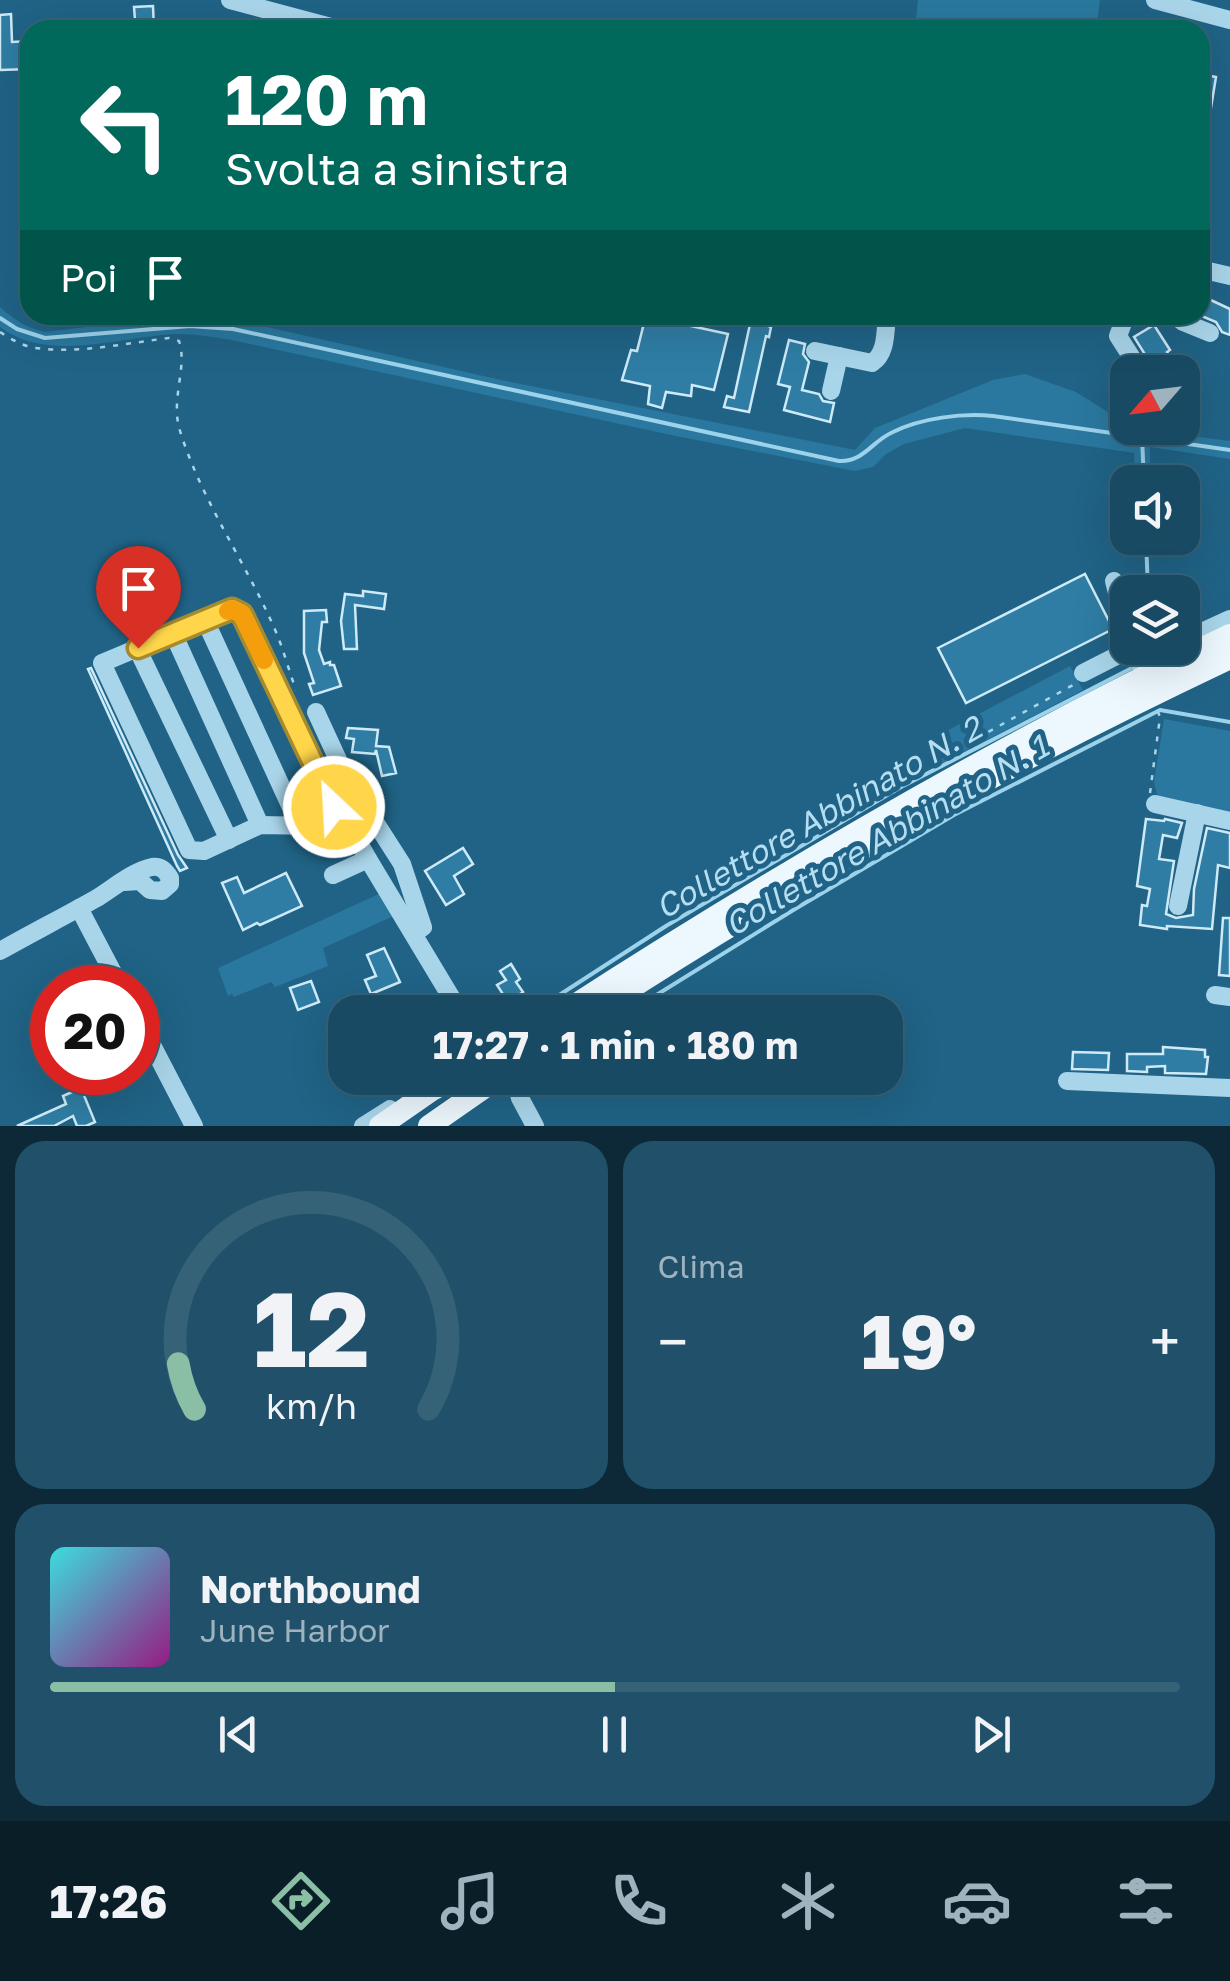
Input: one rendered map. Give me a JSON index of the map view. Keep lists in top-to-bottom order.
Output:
{
  "water": ["Collettore Abbinato N. 2", "Collettore Abbinato N. 1"],
  "north": "bottom left",
  "page": {
    "turn": ["120 m", "Svolta a sinistra"],
    "then": "Poi",
    "limit": "20",
    "trip": "17:27 · 1 min · 180 m",
    "tile": "Clima",
    "heat": ["−", "19°", "+"],
    "song": ["Northbound", "June Harbor"],
    "tabs": "17:26",
    "gauge": ["12", "km/h"]
  }
}
